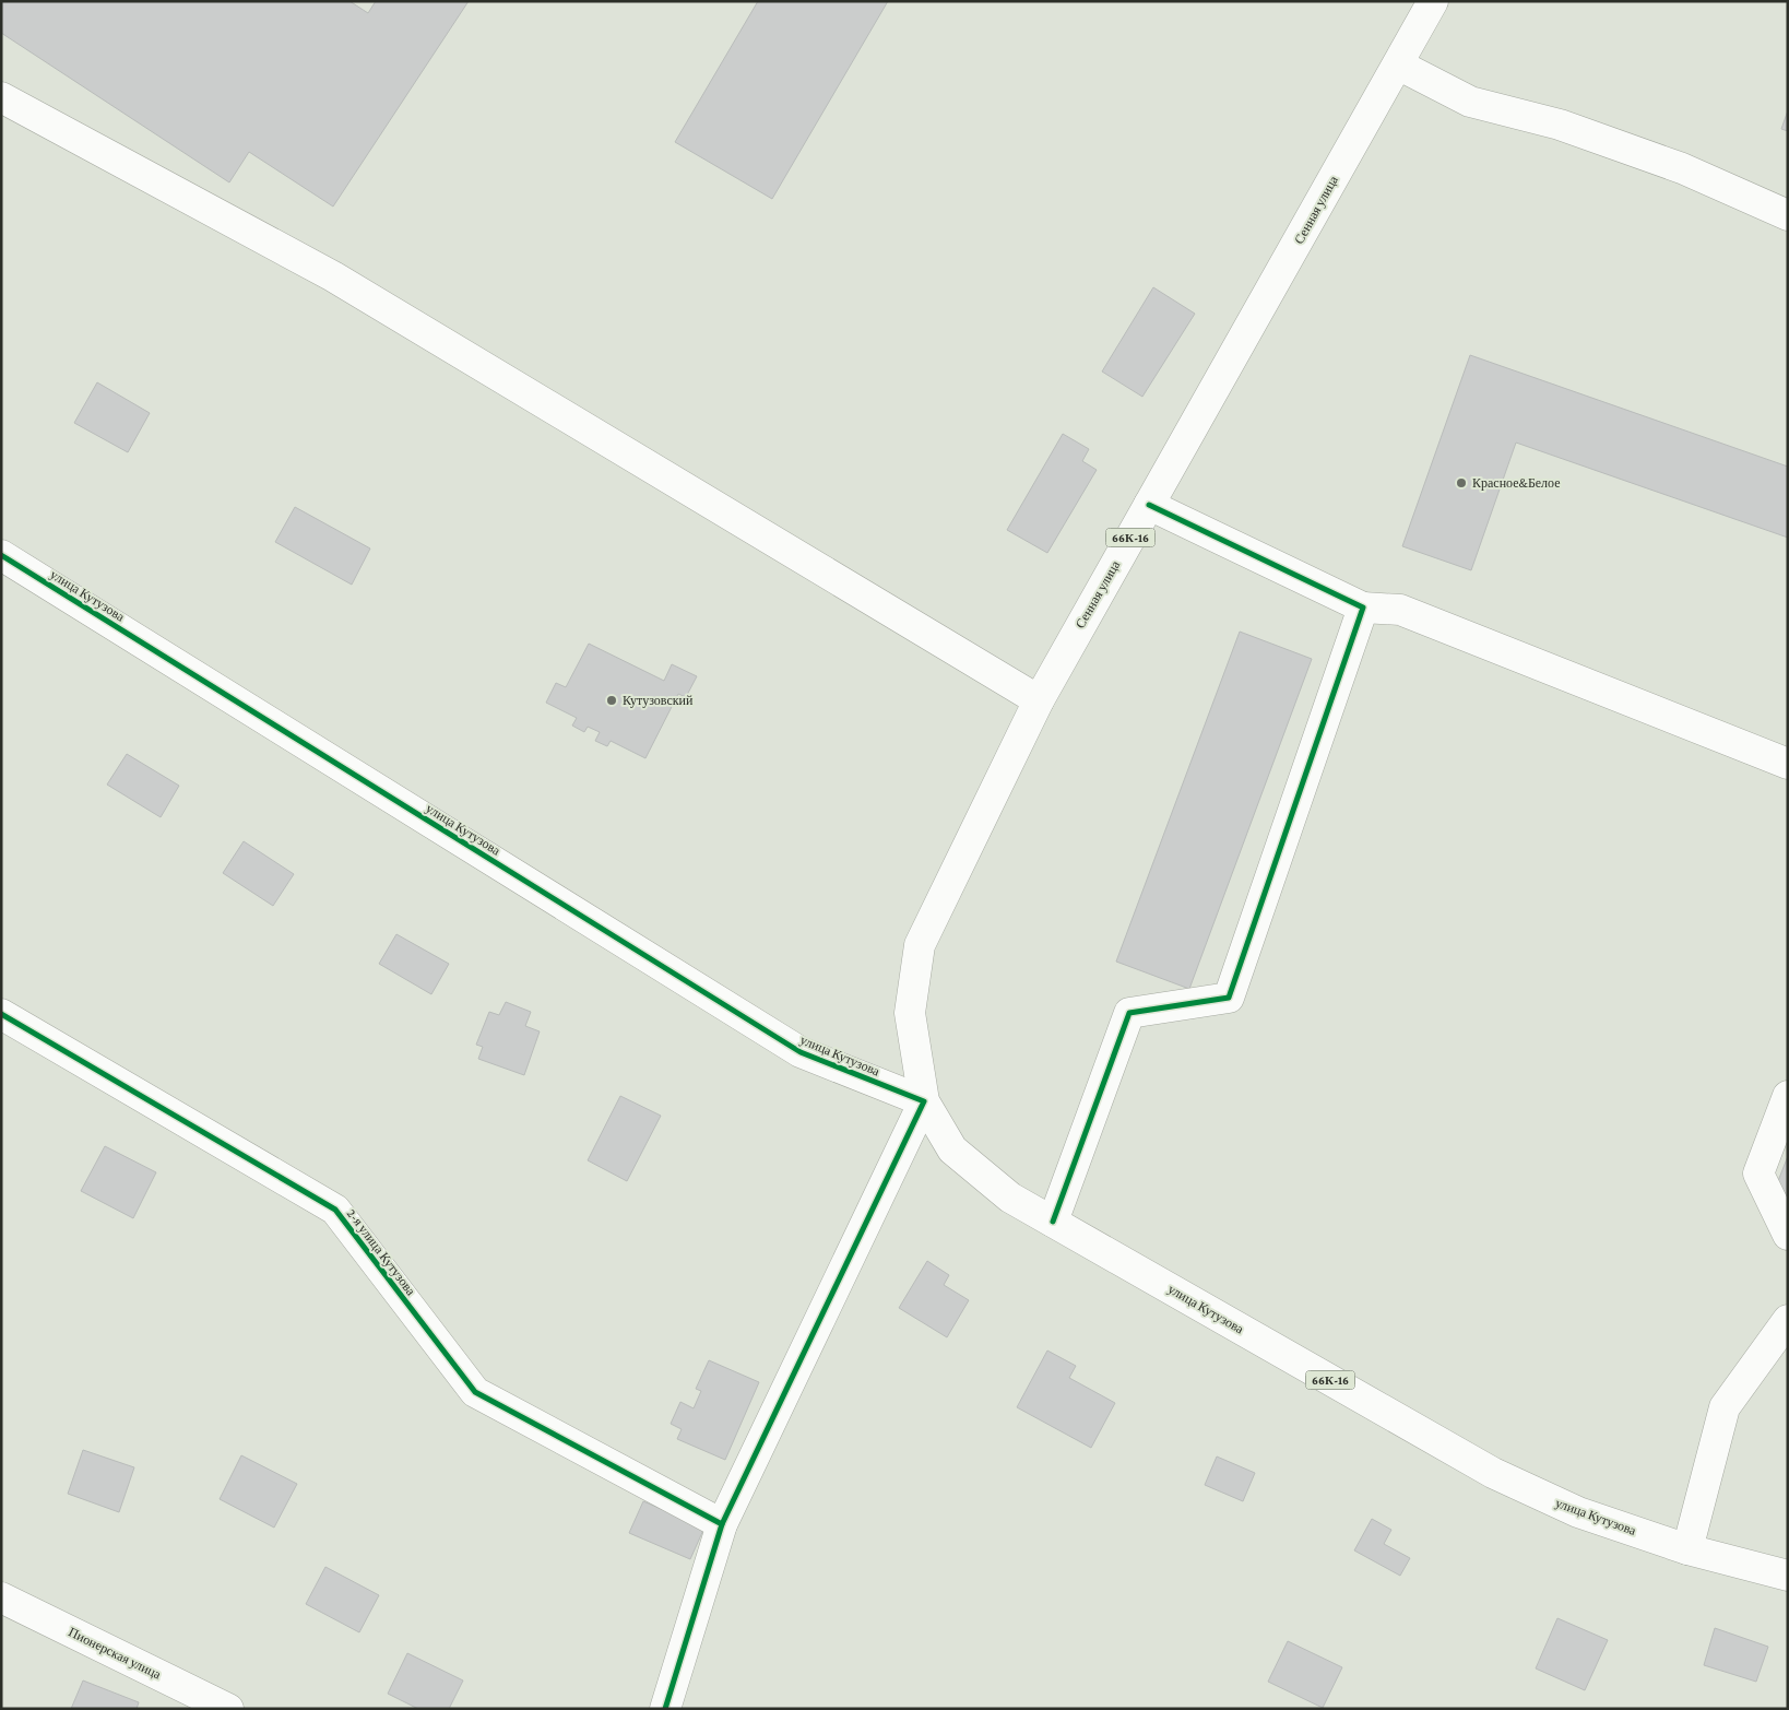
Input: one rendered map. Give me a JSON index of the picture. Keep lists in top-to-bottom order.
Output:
{
  "streets": {
    "street": [
      "Сенная улица",
      "66К-16",
      "улица Кутузова",
      "2-я улица Кутузова",
      "Пионерская улица"
    ]
  },
  "crossings": [
    ["Сенная улица", "улица Кутузова"]
  ],
  "places": ["Красное&Белое", "Кутузовский"]
}
